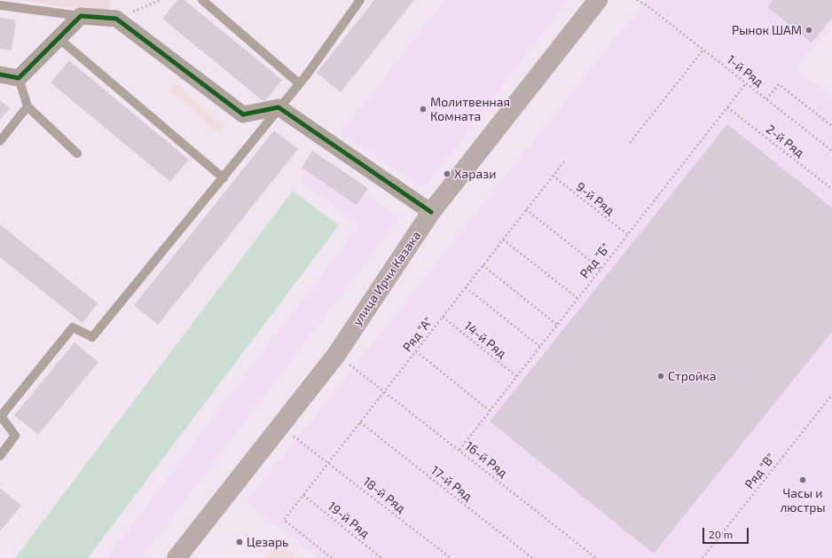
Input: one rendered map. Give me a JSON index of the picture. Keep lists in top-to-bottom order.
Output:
{
  "streets": {
    "main road": ["улица Ирчи Казака"],
    "path": [
      "1-й Ряд",
      "2-й Ряд",
      "9-й Ряд",
      "Ряд \"Б\"",
      "Ряд \"А\"",
      "14-й Ряд",
      "16-й Ряд",
      "Ряд \"В\"",
      "17-й Ряд",
      "18-й Ряд",
      "19-й Ряд"
    ]
  },
  "crossings": [
    ["1-й Ряд", "Ряд \"Б\""],
    ["2-й Ряд", "Ряд \"Б\""],
    ["9-й Ряд", "Ряд \"Б\""],
    ["9-й Ряд", "Ряд \"А\""],
    ["Ряд \"Б\"", "14-й Ряд"],
    ["Ряд \"Б\"", "16-й Ряд"],
    ["Ряд \"А\"", "14-й Ряд"],
    ["Ряд \"А\"", "16-й Ряд"],
    ["Ряд \"А\"", "17-й Ряд"],
    ["Ряд \"А\"", "18-й Ряд"],
    ["Ряд \"А\"", "19-й Ряд"]
  ],
  "places": [
    "Рынок ШАМ",
    "Молитвенная Комната",
    "Харази",
    "Стройка",
    "Часы и люстры",
    "Цезарь"
  ],
  "scale_bar": "20 m"
}
